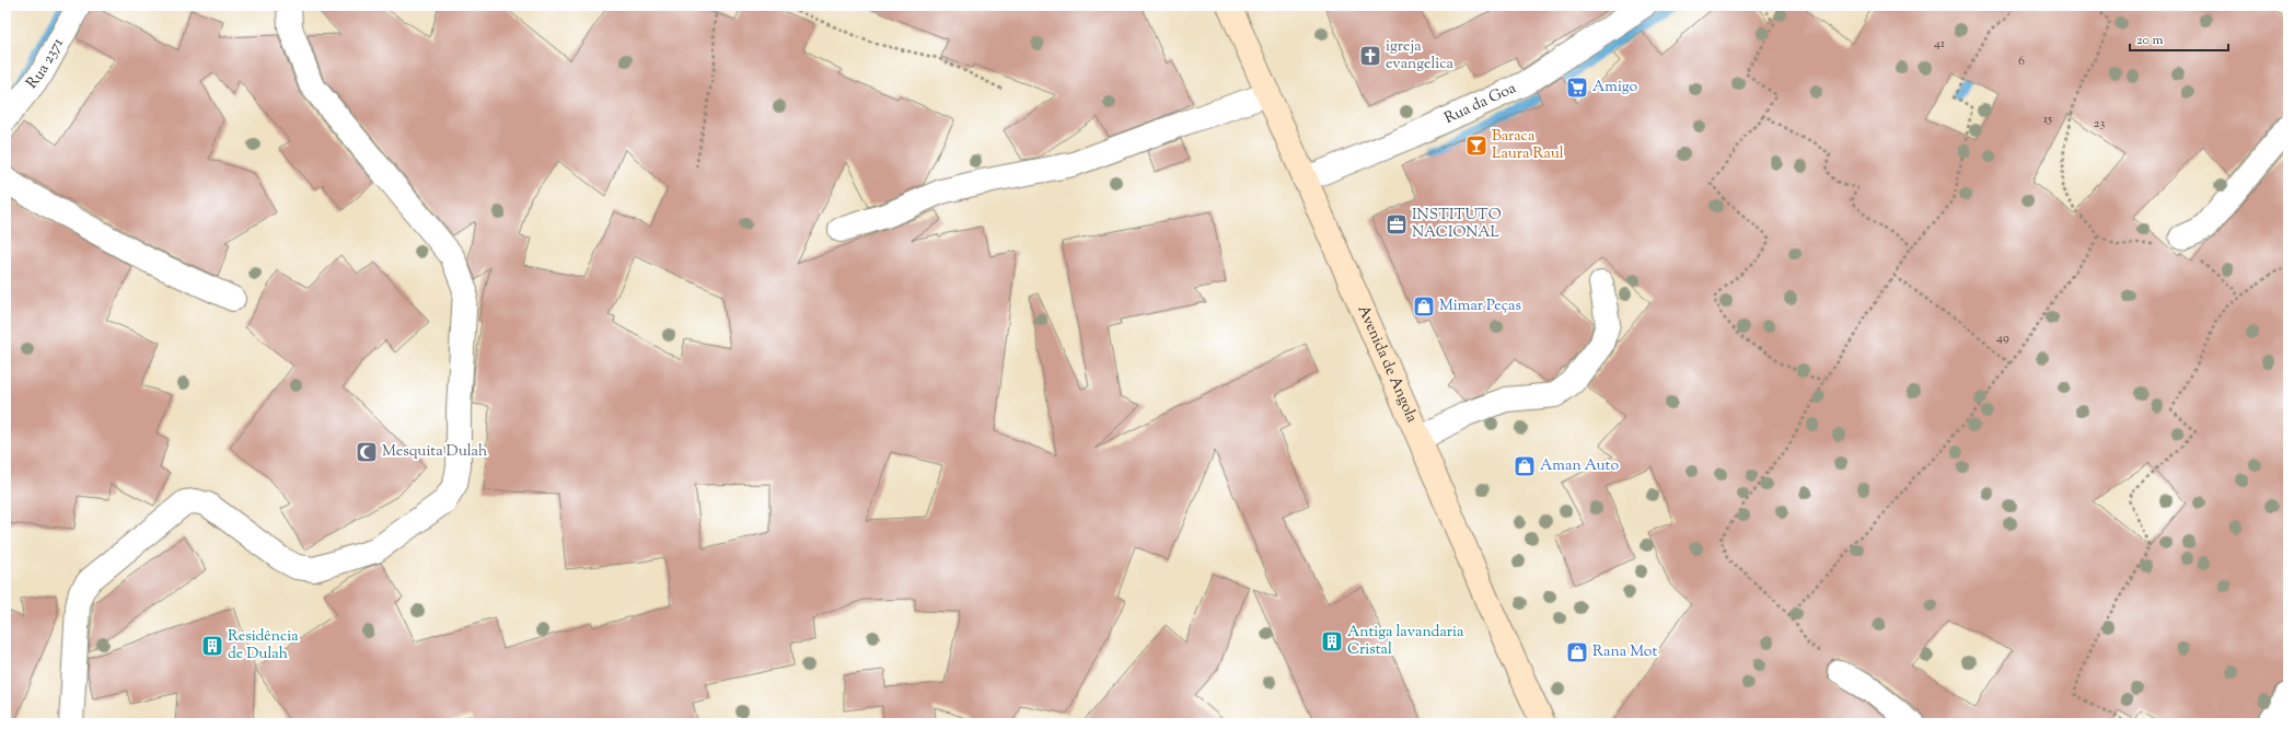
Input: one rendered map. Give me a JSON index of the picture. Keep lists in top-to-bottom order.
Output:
{
  "streets": {
    "main road": ["Avenida de Angola"],
    "street": ["Rua 2371", "Rua da Goa"]
  },
  "crossings": [
    ["Rua da Goa", "Avenida de Angola"]
  ],
  "places": {
    "church": ["igreja evangelica"],
    "supermarket": ["Amigo"],
    "bar": ["Baraca Laura Raul"],
    "office": ["INSTITUTO NACIONAL"],
    "shop": ["Mimar Peças", "Aman Auto", "Rana Mot"],
    "mosque": ["Mesquita Dulah"],
    "building": ["Antiga lavandaria Cristal", "Residência de Dulah"]
  },
  "house_numbers": [
    "41",
    "6",
    "15",
    "23",
    "49"
  ],
  "scale_bar": "20 m"
}
